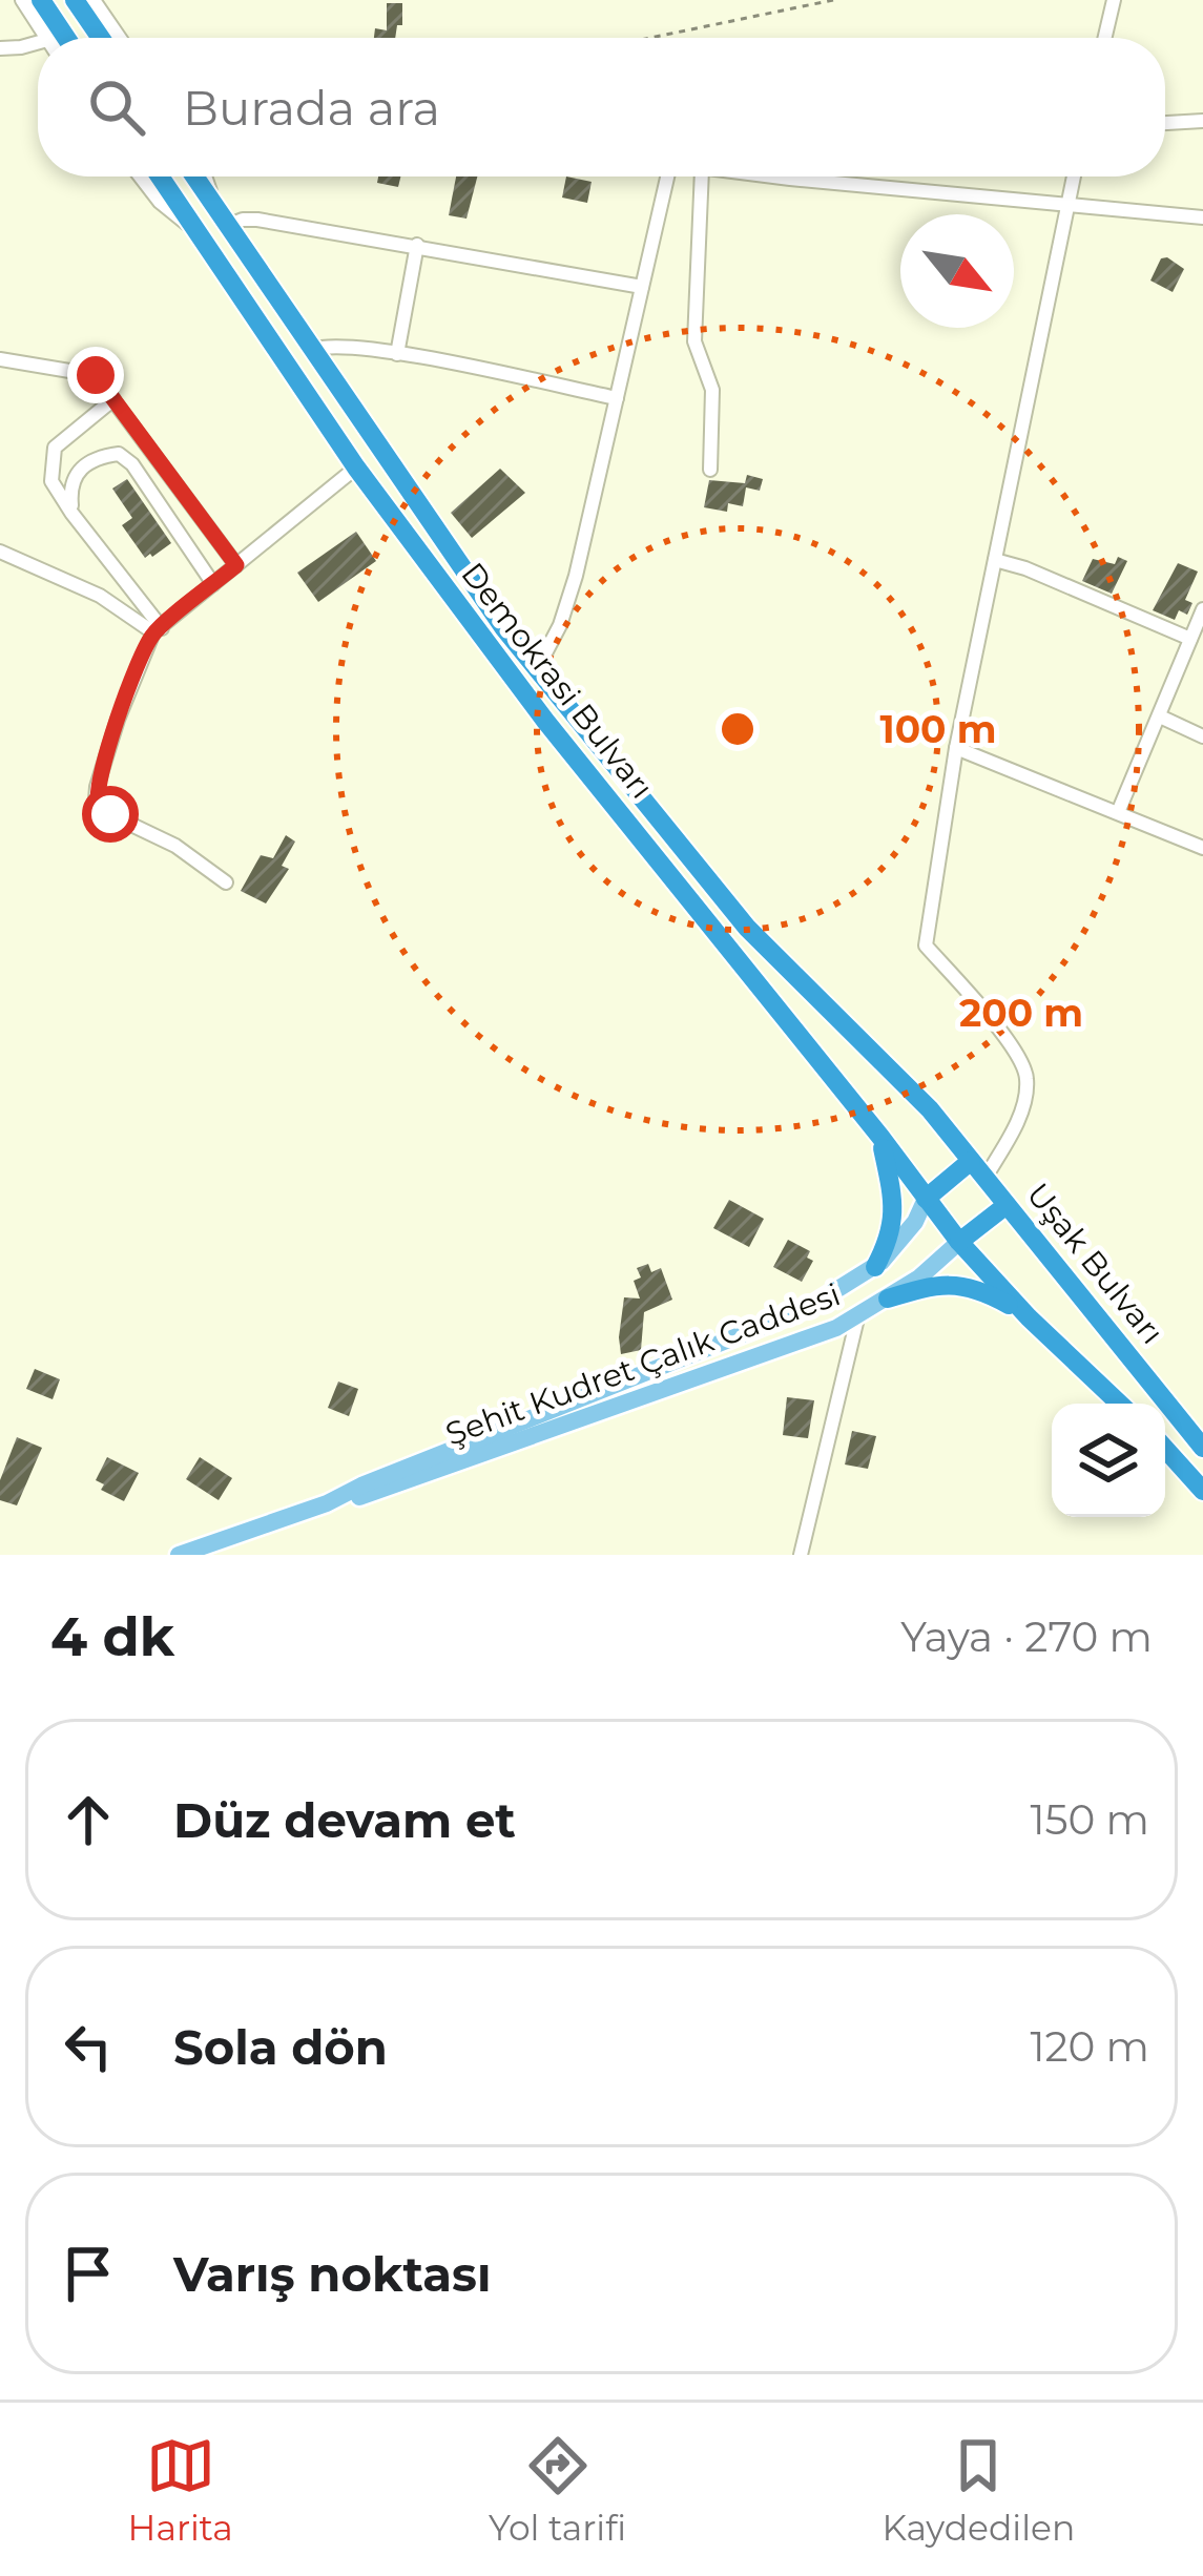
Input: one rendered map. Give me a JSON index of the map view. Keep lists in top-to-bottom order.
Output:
{
  "streets": {
    "highway": ["Demokrasi Bulvarı", "Uşak Bulvarı"],
    "main road": ["Şehit Kudret Çalık Caddesi"]
  },
  "crossings": [
    ["Demokrasi Bulvarı", "Uşak Bulvarı"],
    ["Demokrasi Bulvarı", "Şehit Kudret Çalık Caddesi"]
  ],
  "north": "bottom right",
  "page": {
    "search": "Burada ara",
    "heading": ["4 dk", "Yaya · 270 m"],
    "list": [
      ["Düz devam et", "150 m"],
      ["Sola dön", "120 m"],
      "Varış noktası"
    ],
    "nav": ["Harita", "Yol tarifi", "Kaydedilen"]
  },
  "rings": ["100 m", "200 m"]
}
